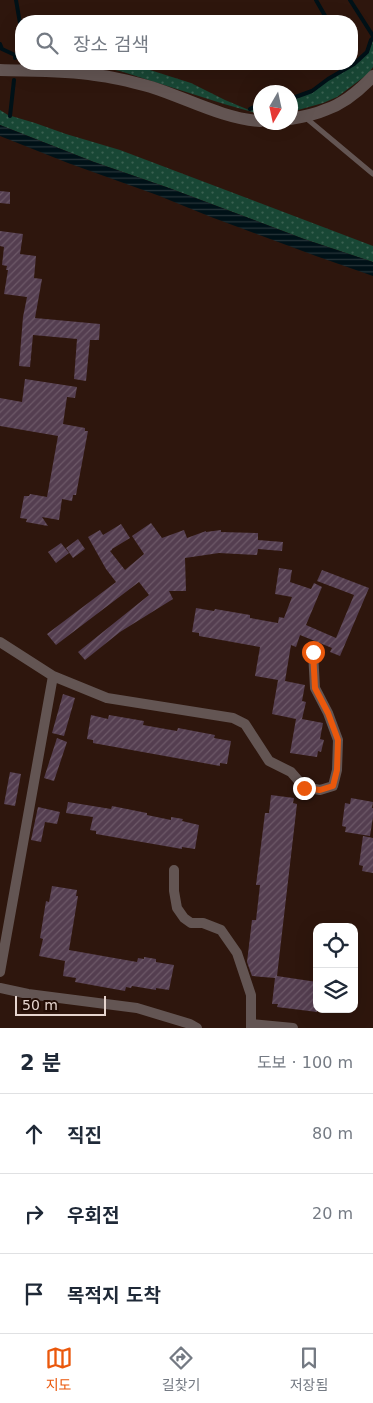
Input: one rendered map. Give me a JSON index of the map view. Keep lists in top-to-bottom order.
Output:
{
  "scale_bar": "50 m",
  "north": "bottom",
  "page": {
    "search": "장소 검색",
    "scale": "50 m",
    "heading": ["2 분", "도보 · 100 m"],
    "list": [
      ["직진", "80 m"],
      ["우회전", "20 m"],
      "목적지 도착"
    ],
    "nav": ["지도", "길찾기", "저장됨"]
  }
}
